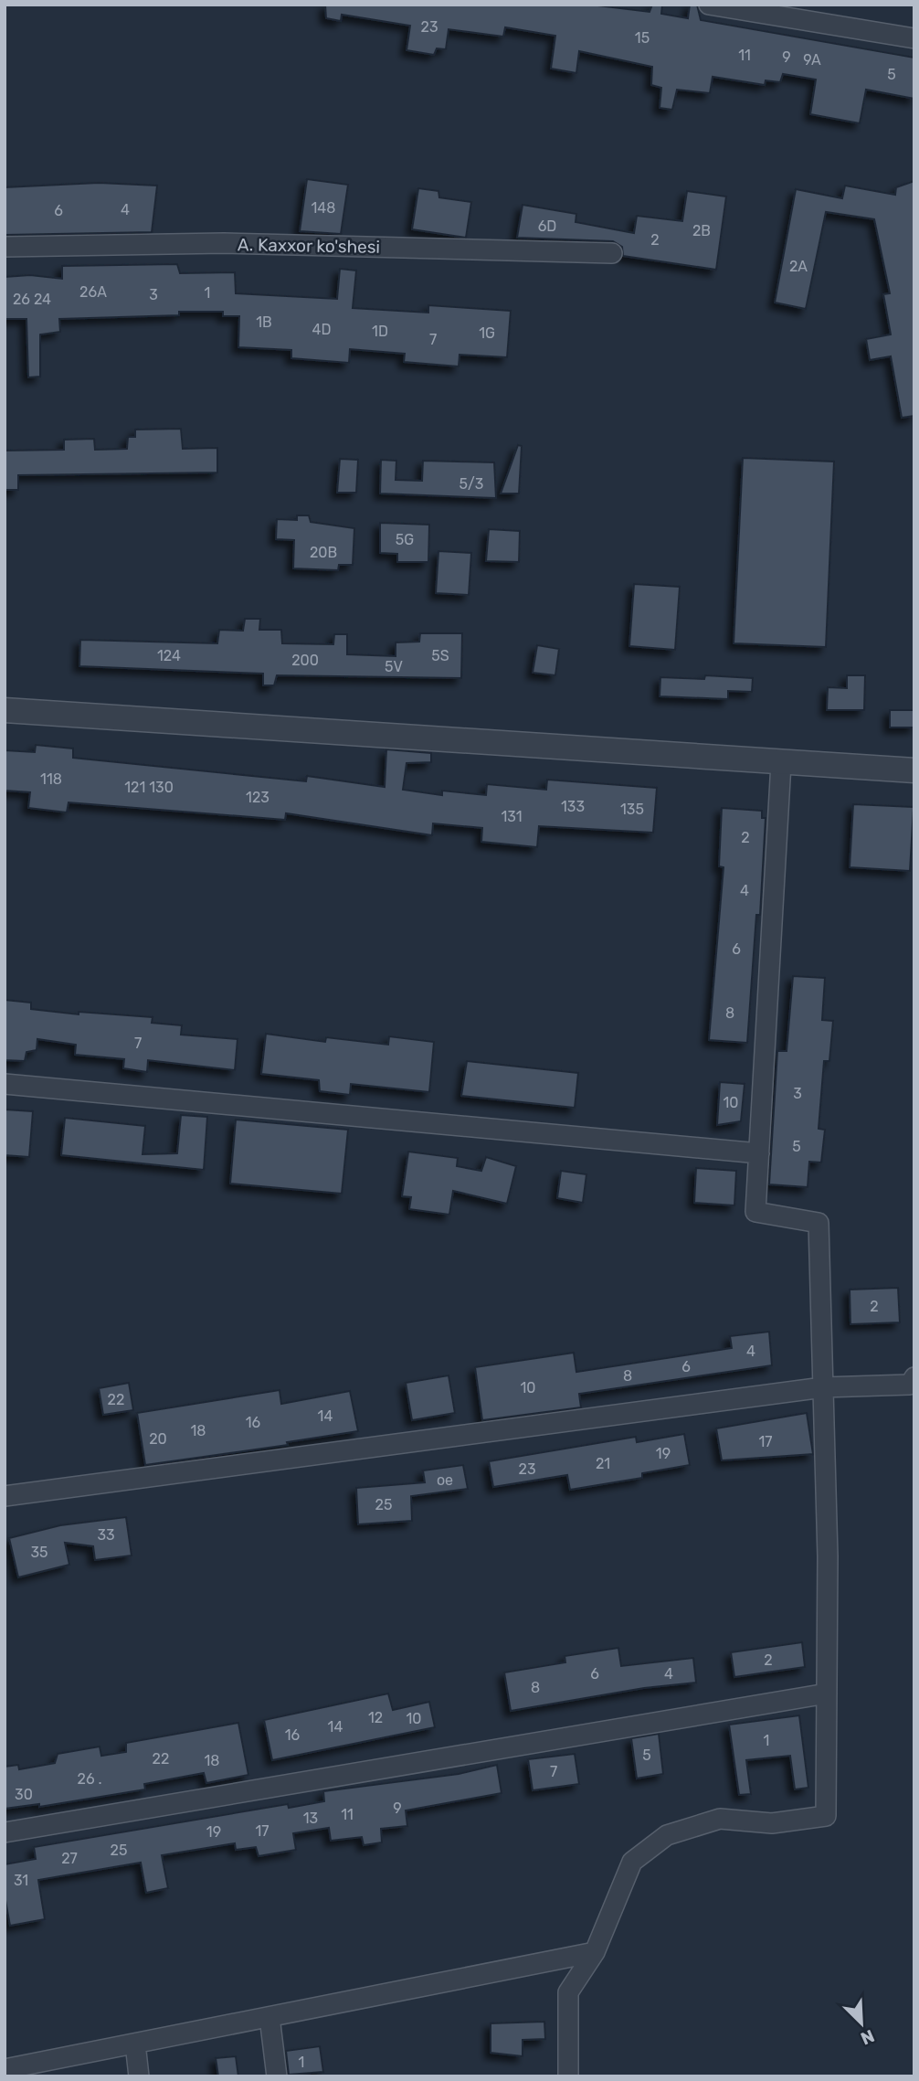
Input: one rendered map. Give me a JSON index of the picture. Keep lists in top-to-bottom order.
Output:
{
  "streets": {
    "street": ["A. Kaxxor ko'shesi"]
  },
  "house_numbers": [
    "23",
    "15",
    "11",
    "9",
    "9A",
    "5",
    "148",
    "4",
    "6",
    "6D",
    "2B",
    "2",
    "2A",
    "26A",
    "1",
    "3",
    "26 24",
    "1B",
    "4D",
    "1D",
    "1G",
    "7",
    "5/3",
    "5G",
    "20B",
    "124",
    "5S",
    "200",
    "5V",
    "118",
    "121 130",
    "123",
    "133",
    "135",
    "131",
    "2",
    "4",
    "6",
    "8",
    "7",
    "3",
    "10",
    "5",
    "2",
    "4",
    "6",
    "8",
    "10",
    "22",
    "14",
    "16",
    "18",
    "20",
    "17",
    "19",
    "21",
    "23",
    "oe",
    "25",
    "33",
    "35",
    "2",
    "6",
    "4",
    "8",
    "12",
    "10",
    "14",
    "16",
    "1",
    "5",
    "22",
    "18",
    "7",
    "26 .",
    "30",
    "9",
    "11",
    "13",
    "17",
    "19",
    "25",
    "27",
    "31",
    "1"
  ],
  "north": "bottom right"
}
